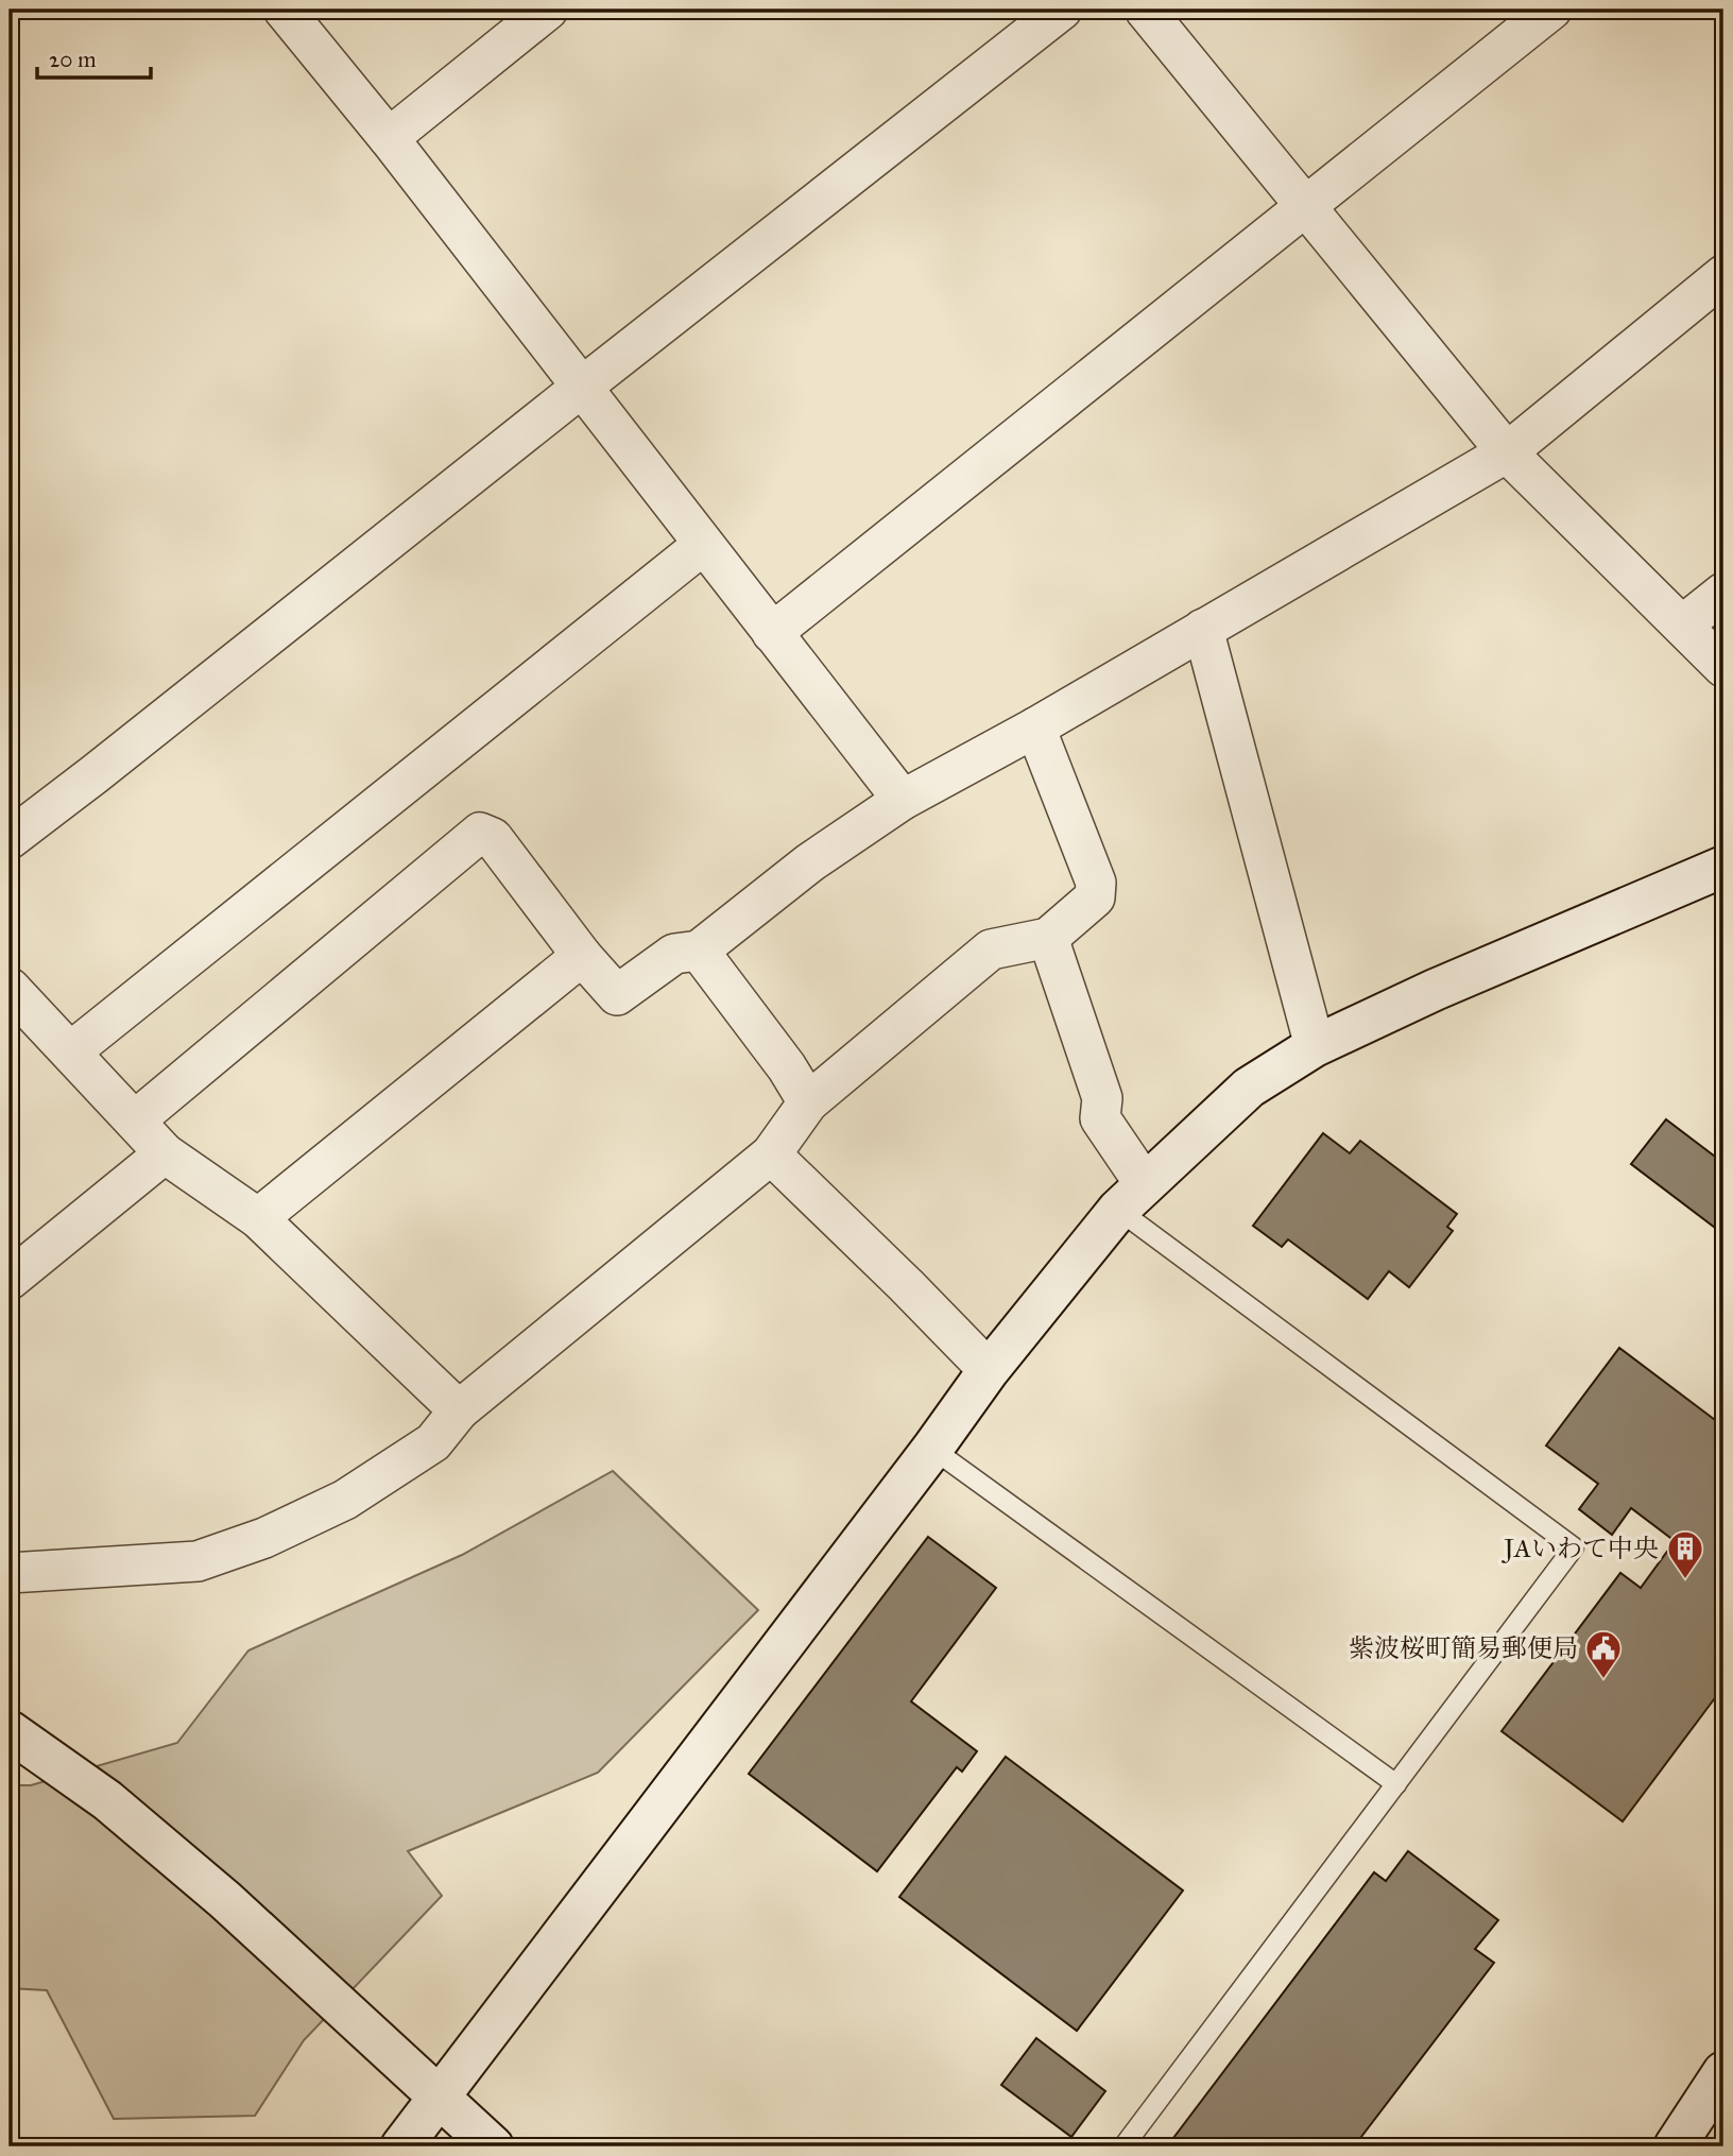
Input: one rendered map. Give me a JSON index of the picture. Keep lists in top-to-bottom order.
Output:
{
  "places": {
    "building": ["JAいわて中央"],
    "public building": ["紫波桜町簡易郵便局"]
  },
  "scale_bar": "20 m"
}
